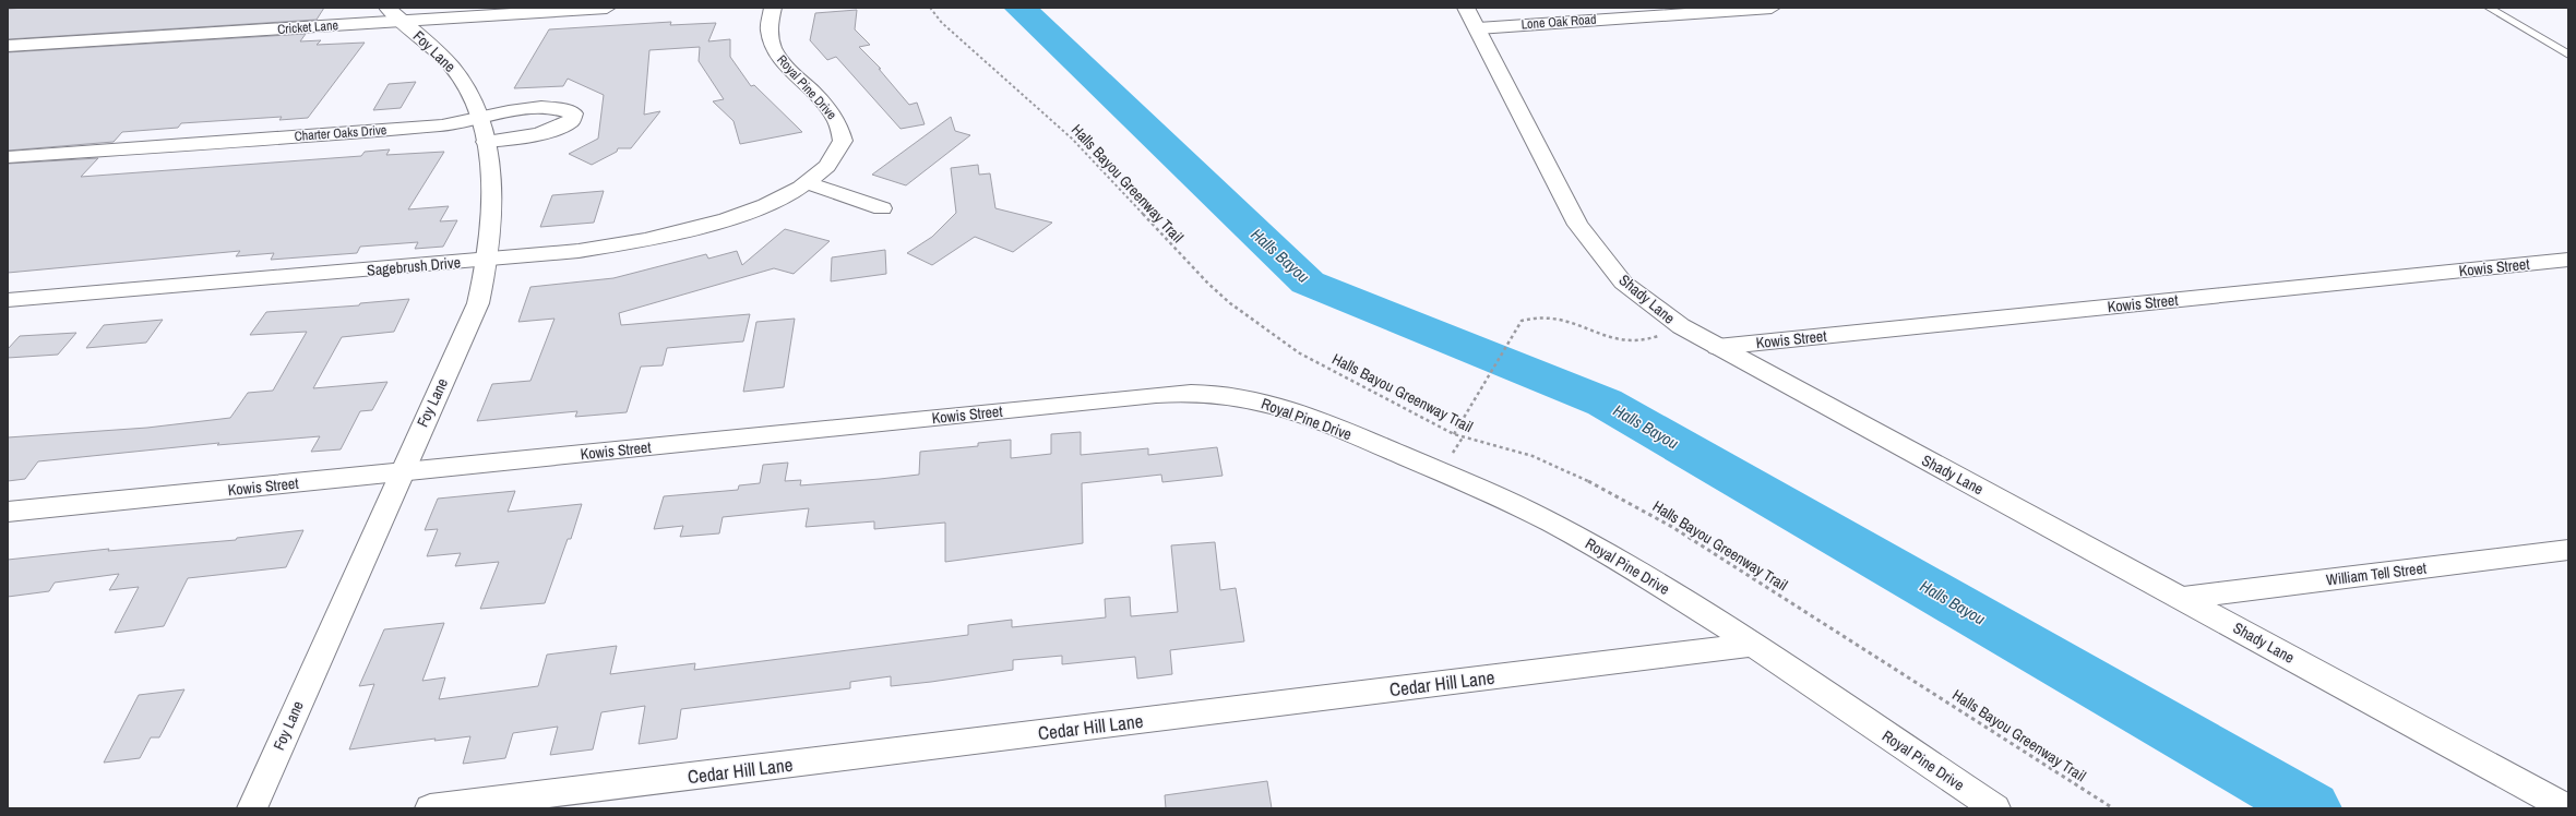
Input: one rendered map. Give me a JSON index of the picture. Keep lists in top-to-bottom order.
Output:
{
  "streets": {
    "street": [
      "Lone Oak Road",
      "Cricket Lane",
      "Foy Lane",
      "Royal Pine Drive",
      "Charter Oaks Drive",
      "Sagebrush Drive",
      "Kowis Street",
      "Shady Lane",
      "William Tell Street",
      "Cedar Hill Lane"
    ],
    "path": ["Halls Bayou Greenway Trail"]
  },
  "crossings": [
    ["Lone Oak Road", "Shady Lane"],
    ["Cricket Lane", "Foy Lane"],
    ["Foy Lane", "Charter Oaks Drive"],
    ["Foy Lane", "Sagebrush Drive"],
    ["Foy Lane", "Kowis Street"],
    ["Royal Pine Drive", "Sagebrush Drive"],
    ["Royal Pine Drive", "Kowis Street"],
    ["Royal Pine Drive", "Cedar Hill Lane"],
    ["Kowis Street", "Shady Lane"],
    ["Shady Lane", "William Tell Street"]
  ],
  "water": ["Halls Bayou"]
}
